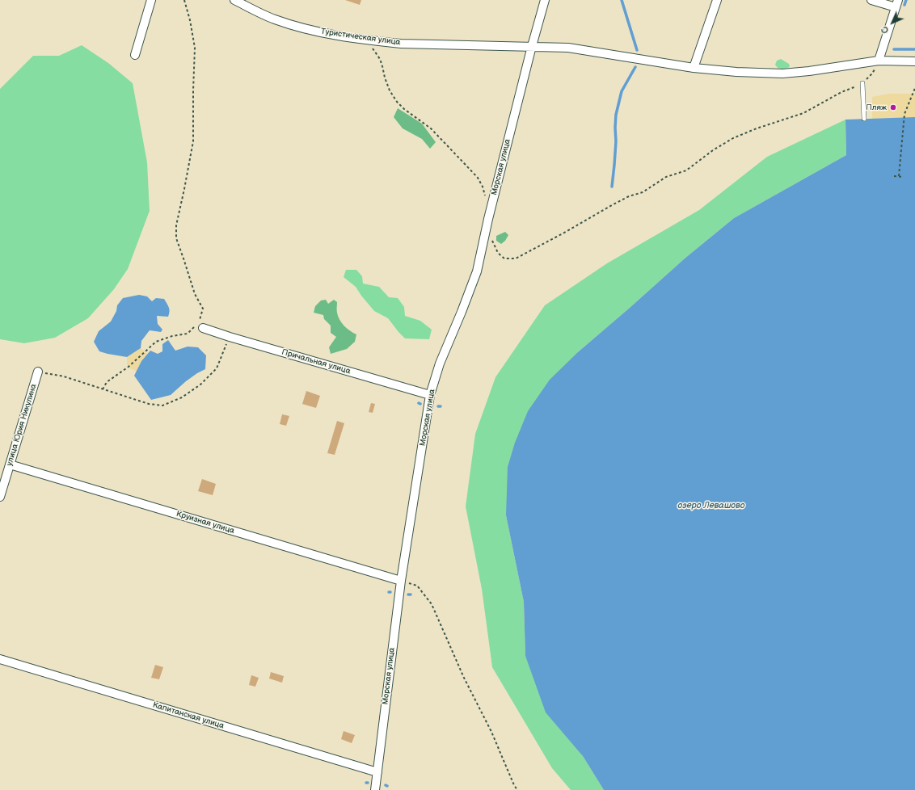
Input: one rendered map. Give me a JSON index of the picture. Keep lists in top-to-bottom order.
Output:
{
  "streets": {
    "street": [
      "Туристическая улица",
      "Морская улица",
      "Причальная улица",
      "улица Юрия Никулина",
      "Круизная улица",
      "Капитанская улица"
    ]
  },
  "crossings": [
    ["Туристическая улица", "Морская улица"],
    ["Морская улица", "Причальная улица"],
    ["Морская улица", "Круизная улица"],
    ["Морская улица", "Капитанская улица"],
    ["улица Юрия Никулина", "Круизная улица"]
  ],
  "water": ["озеро Левашово"],
  "places": ["Пляж"],
  "north": "bottom left"
}
